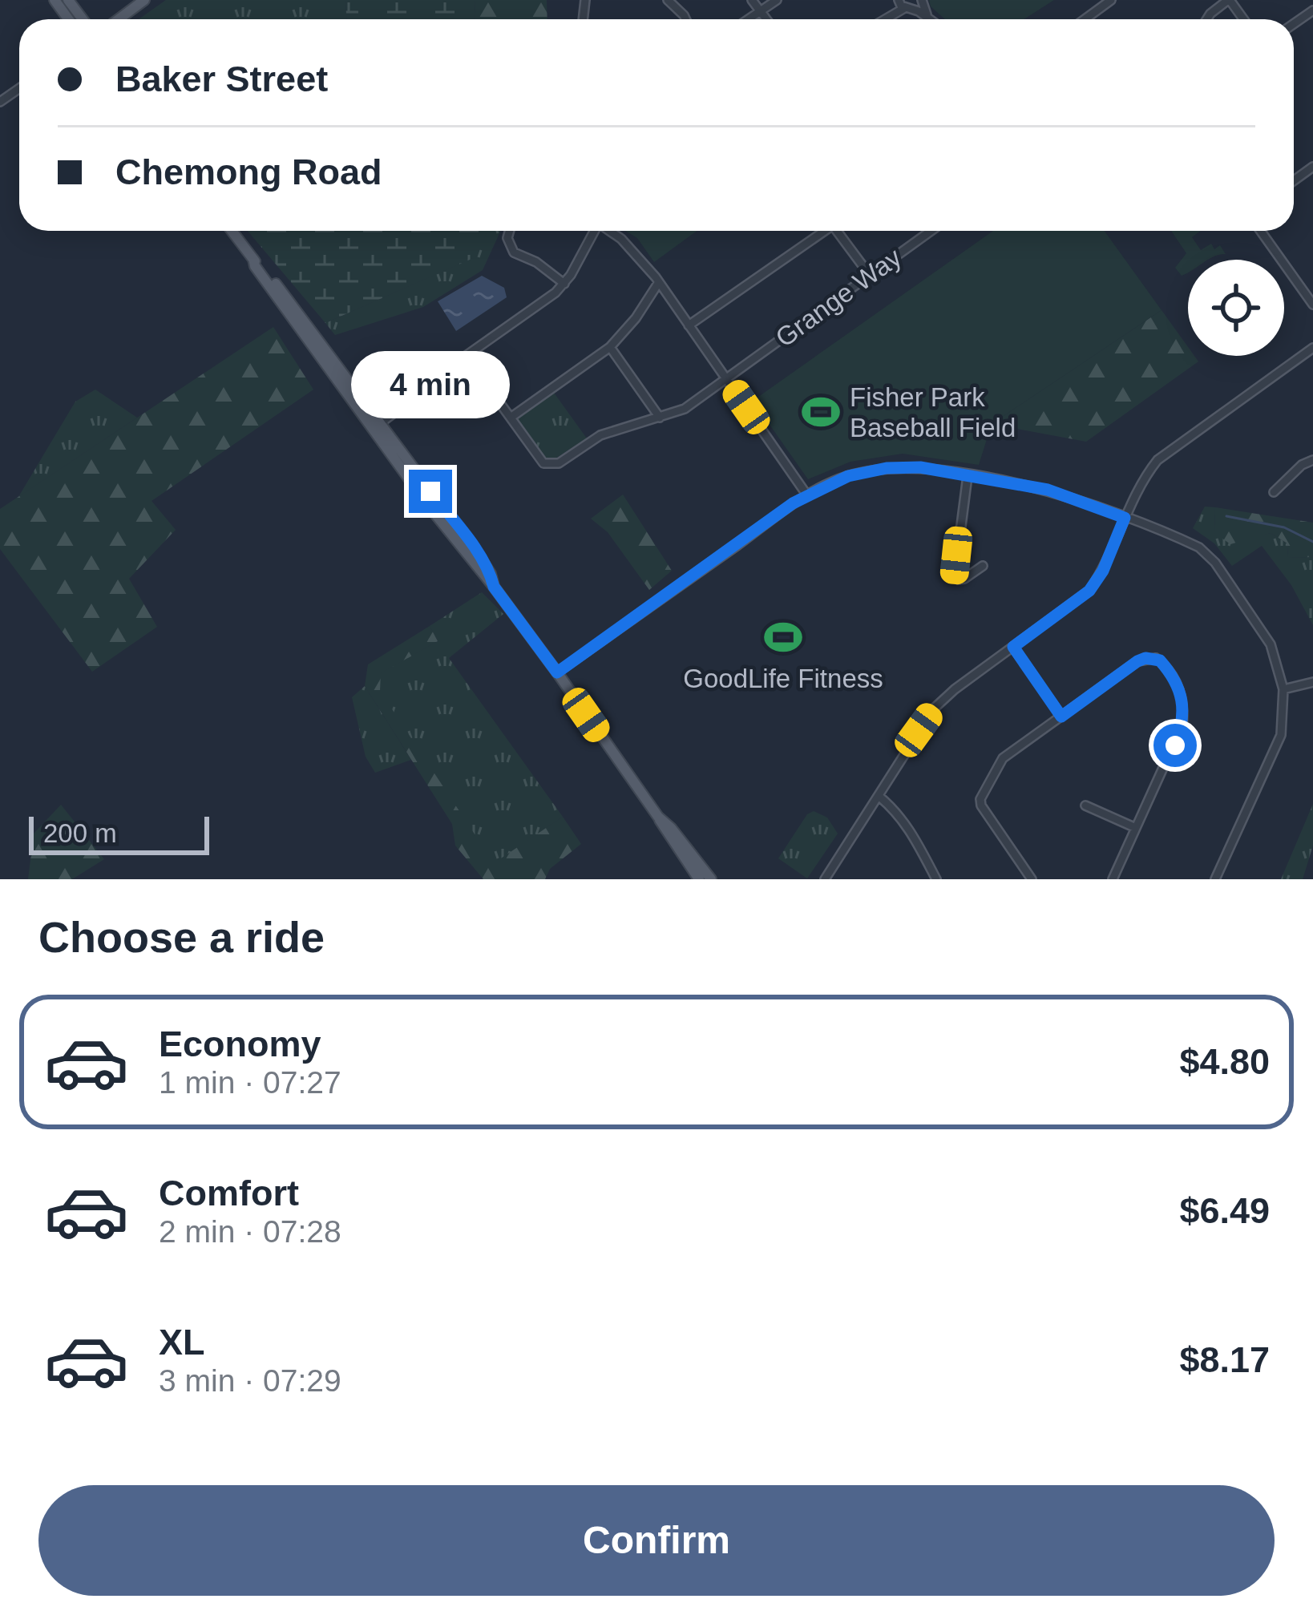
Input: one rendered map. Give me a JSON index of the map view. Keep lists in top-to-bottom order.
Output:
{
  "streets": {
    "street": ["Grange Way"]
  },
  "places": {
    "sports": ["Fisher Park Baseball Field", "GoodLife Fitness"]
  },
  "scale_bar": "200 m",
  "page": {
    "banner": ["Baker Street", "Chemong Road"],
    "bubble": "4 min",
    "scale": "200 m",
    "heading": "Choose a ride",
    "list": [
      {
        "name": "Economy",
        "note": "1 min · 07:27",
        "value": "$4.80"
      },
      {
        "name": "Comfort",
        "note": "2 min · 07:28",
        "value": "$6.49"
      },
      {
        "name": "XL",
        "note": "3 min · 07:29",
        "value": "$8.17"
      }
    ],
    "buttons": "Confirm"
  }
}
